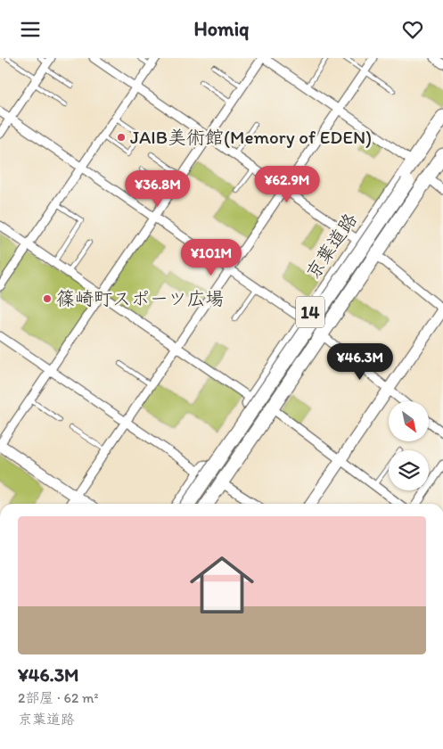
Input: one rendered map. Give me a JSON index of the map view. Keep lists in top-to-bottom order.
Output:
{
  "streets": {
    "highway": ["京葉道路", "14"]
  },
  "places": ["JAIB美術館(Memory of EDEN)", "篠崎町スポーツ広場"],
  "north": "bottom right",
  "page": {
    "header": "Homiq",
    "price": [
      "¥62.9M",
      "¥36.8M",
      "¥101M",
      "¥46.3M"
    ],
    "list": [
      {
        "name": "¥46.3M",
        "note": "2部屋 · 62 m² · 京葉道路"
      }
    ]
  }
}
